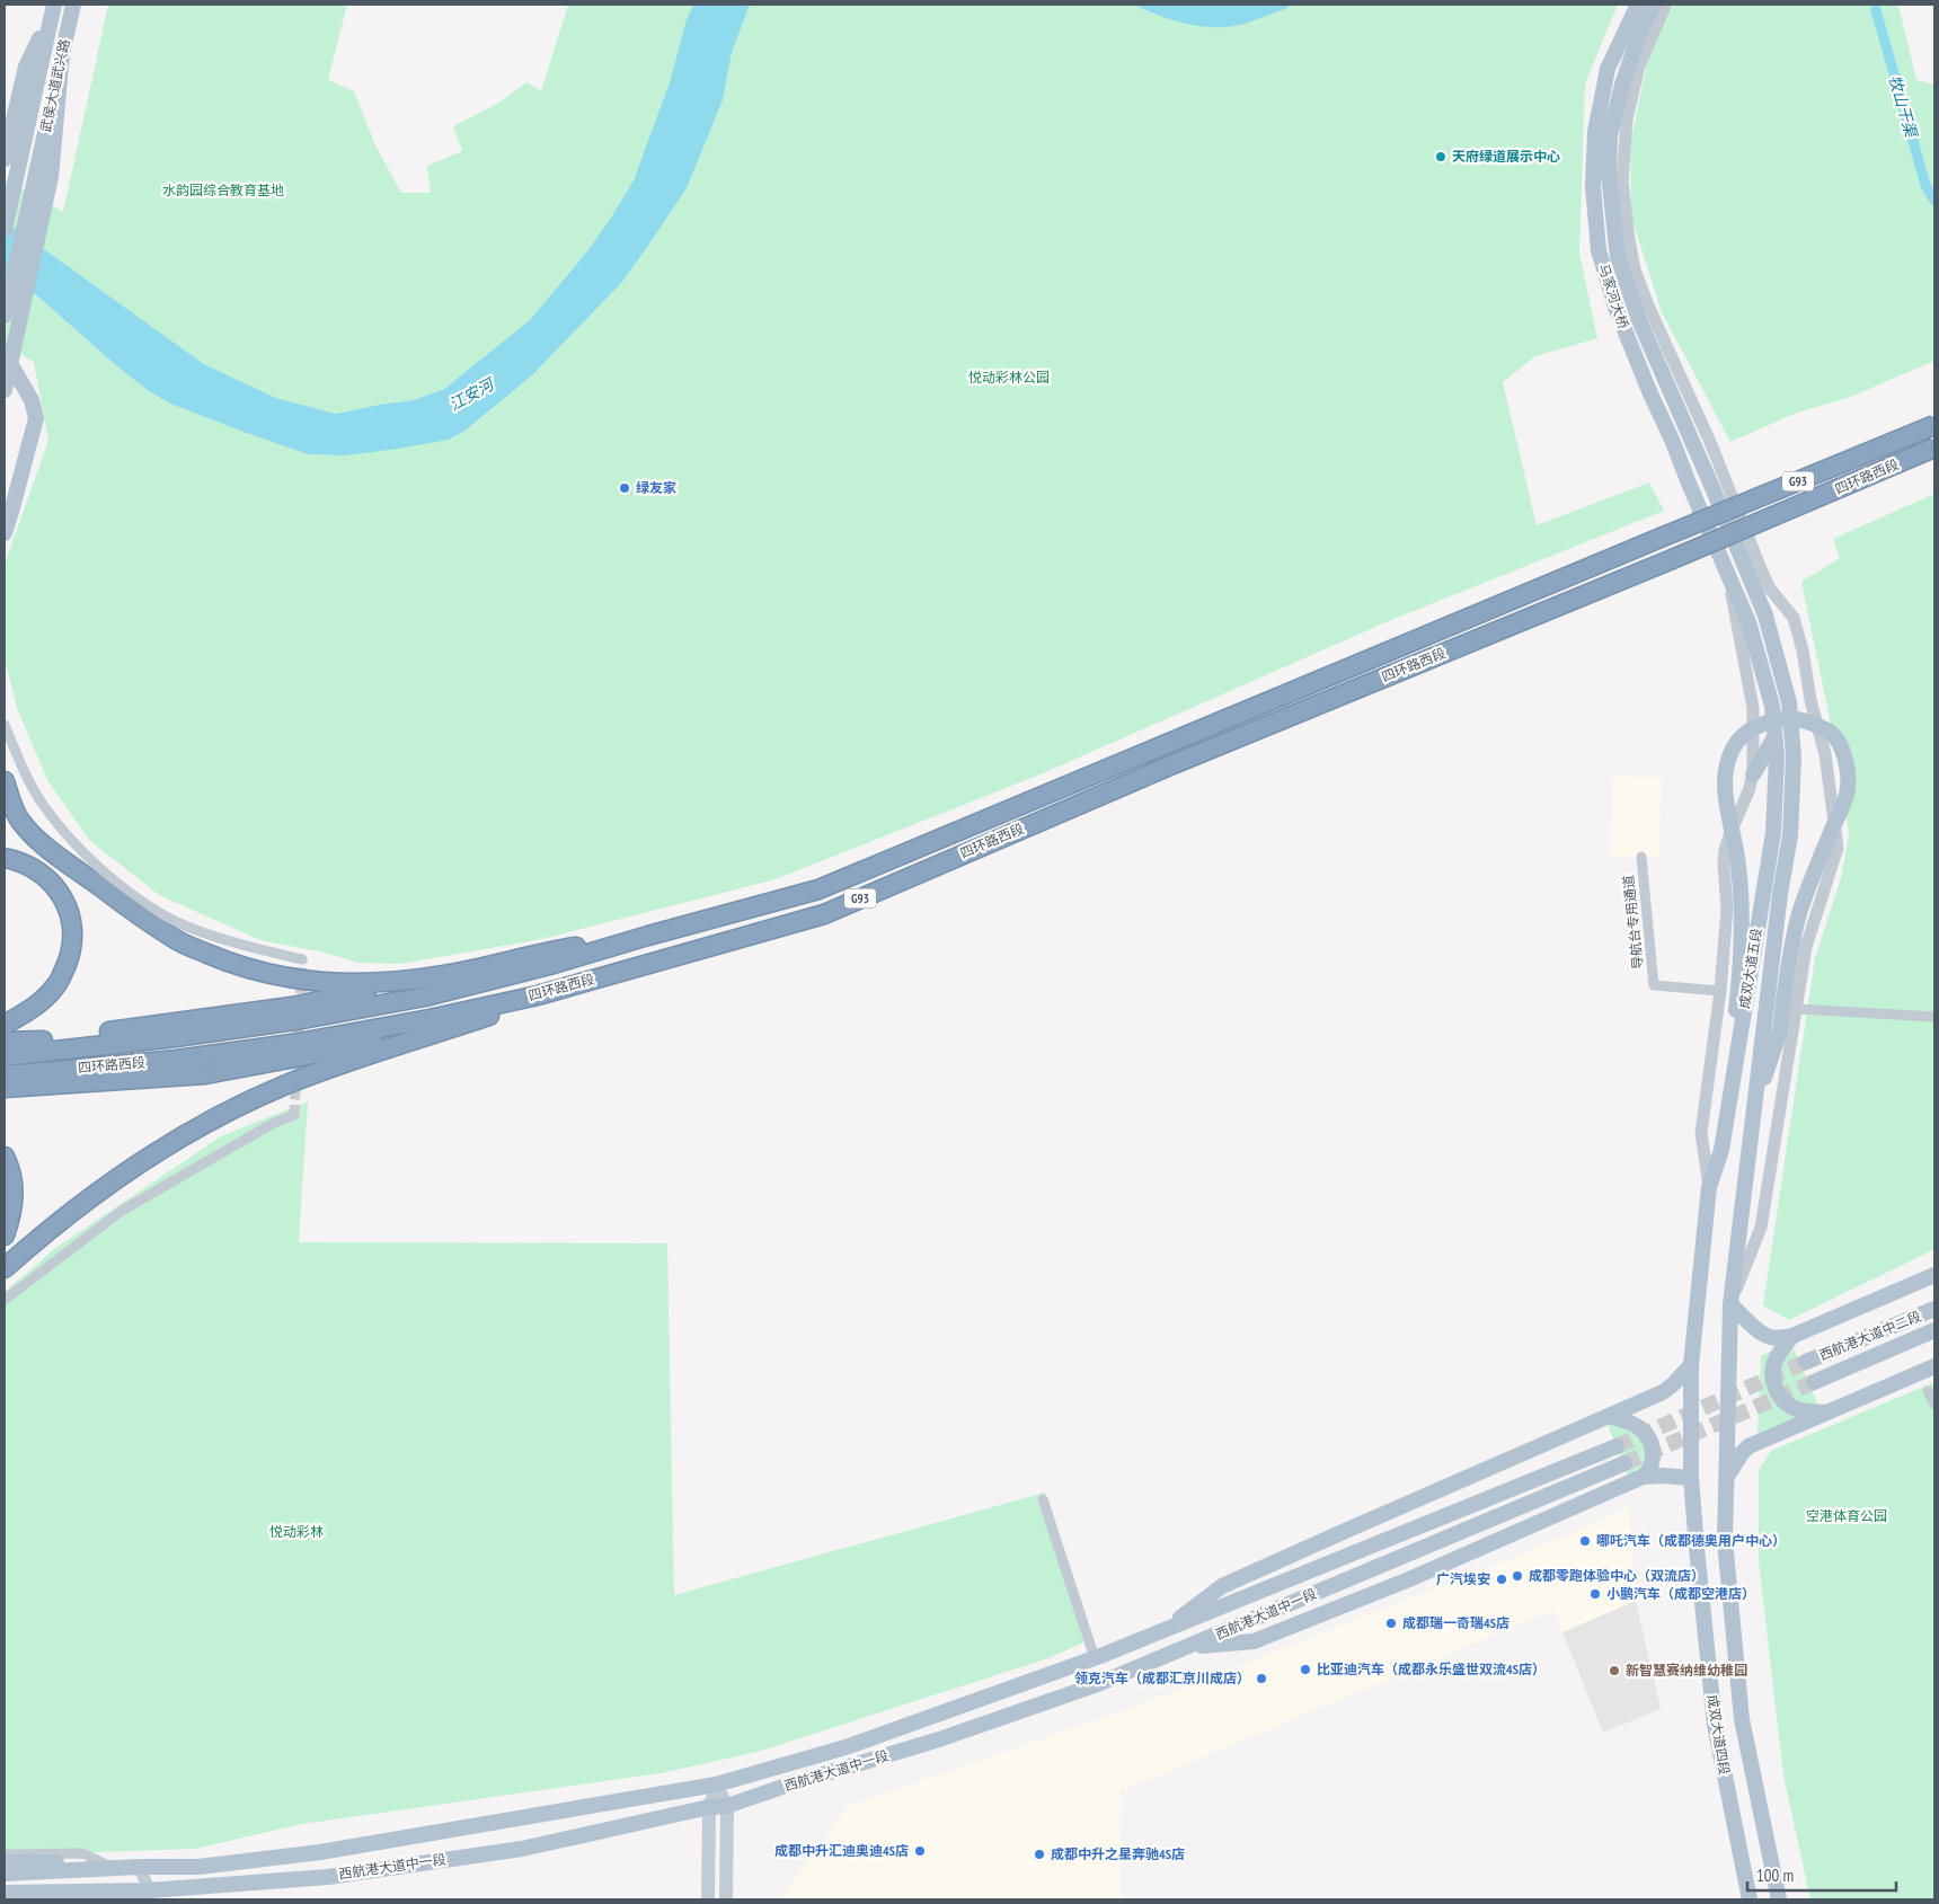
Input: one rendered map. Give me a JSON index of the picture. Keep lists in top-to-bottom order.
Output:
{
  "streets": {
    "highway": ["四环路西段", "G93"],
    "main road": [
      "武侯大道武兴路",
      "马家河大桥",
      "成双大道五段",
      "西航港大道中二段",
      "西航港大道中一段",
      "成双大道四段"
    ],
    "street": ["导航台专用通道"]
  },
  "crossings": [
    ["马家河大桥", "成双大道五段"],
    ["成双大道五段", "成双大道四段"]
  ],
  "water": ["牧山干渠", "江安河"],
  "parks": [
    "水韵园综合教育基地",
    "悦动彩林公园",
    "空港体育公园",
    "悦动彩林"
  ],
  "places": [
    "天府绿道展示中心",
    "绿友家",
    "哪吒汽车（成都德奥用户中心）",
    "成都零跑体验中心（双流店）",
    "广汽埃安",
    "小鹏汽车（成都空港店）",
    "成都瑞一奇瑞4S店",
    "比亚迪汽车（成都永乐盛世双流4S店）",
    "新智慧赛纳维幼稚园",
    "领克汽车（成都汇京川成店）",
    "成都中升汇迪奥迪4S店",
    "成都中升之星奔驰4S店"
  ],
  "scale_bar": "100 m"
}
